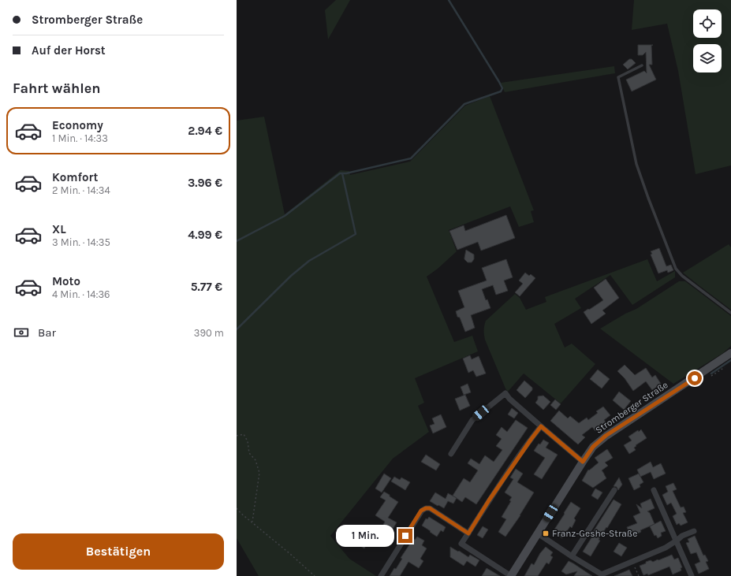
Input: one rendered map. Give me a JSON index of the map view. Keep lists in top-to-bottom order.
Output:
{
  "streets": {
    "main road": ["Stromberger Straße"]
  },
  "places": {
    "transit": ["Franz-Geshe-Straße"]
  },
  "page": {
    "banner": ["Stromberger Straße", "Auf der Horst"],
    "heading": "Fahrt wählen",
    "list": [
      {
        "name": "Economy",
        "note": "1 Min. · 14:33",
        "value": "2.94 €"
      },
      {
        "name": "Komfort",
        "note": "2 Min. · 14:34",
        "value": "3.96 €"
      },
      {
        "name": "XL",
        "note": "3 Min. · 14:35",
        "value": "4.99 €"
      },
      {
        "name": "Moto",
        "note": "4 Min. · 14:36",
        "value": "5.77 €"
      }
    ],
    "pay": ["Bar", "390 m"],
    "bubble": "1 Min.",
    "buttons": "Bestätigen"
  }
}
